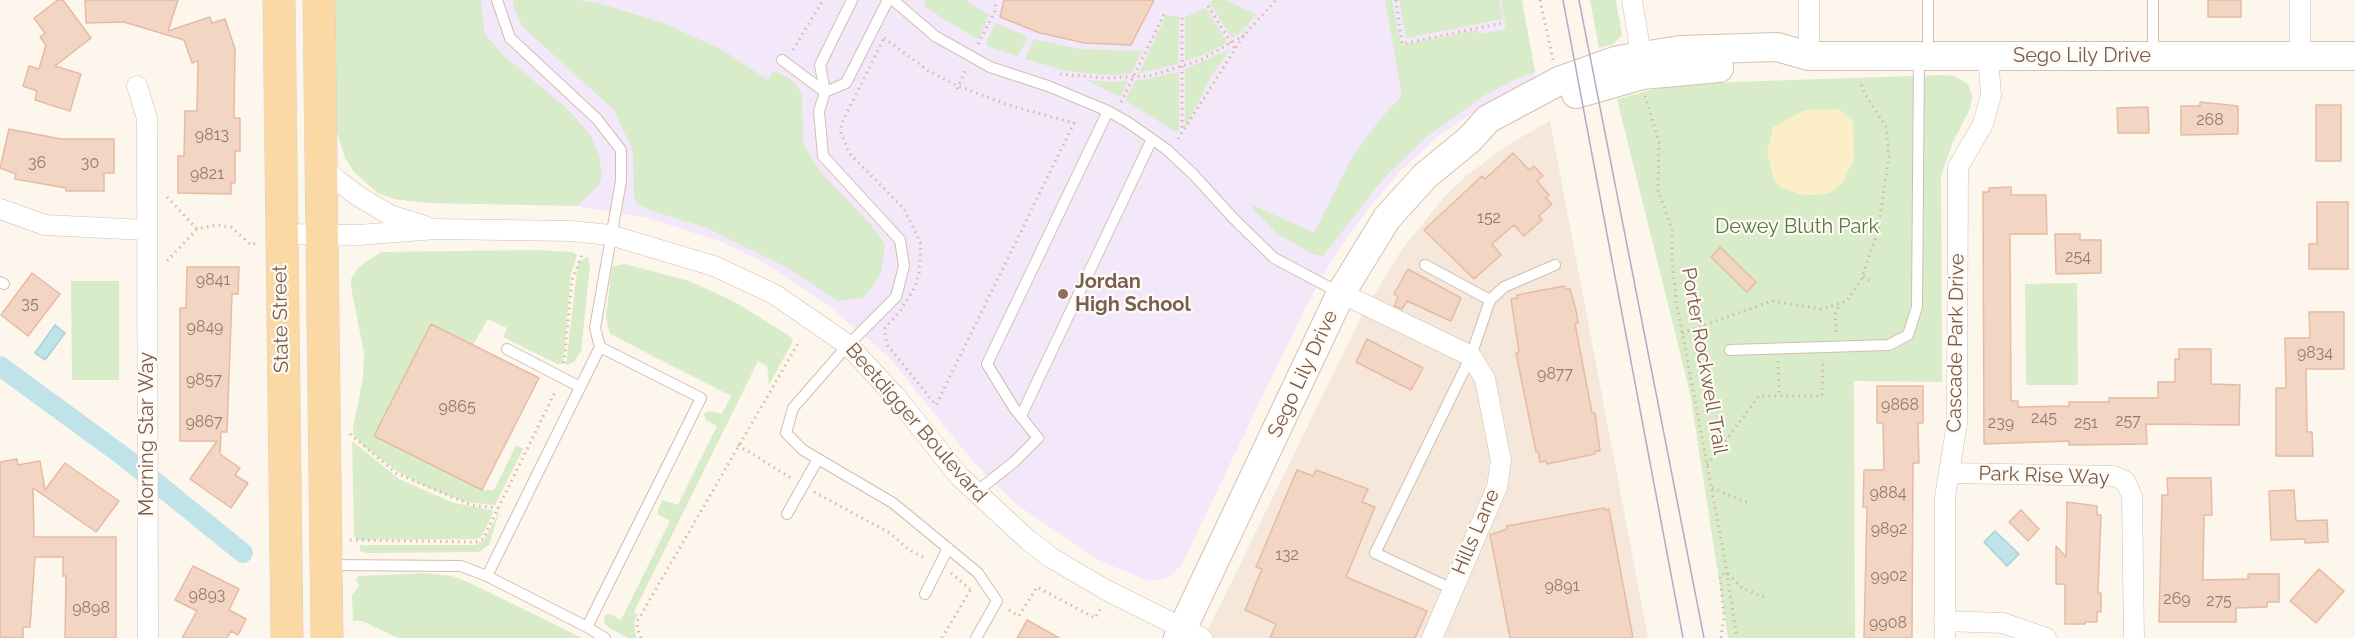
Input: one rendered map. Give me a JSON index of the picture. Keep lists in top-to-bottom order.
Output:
{
  "streets": {
    "main road": ["Sego Lily Drive", "State Street"],
    "street": [
      "Cascade Park Drive",
      "Beetdigger Boulevard",
      "Morning Star Way",
      "Park Rise Way",
      "Hills Lane"
    ],
    "path": ["Porter Rockwell Trail"]
  },
  "crossings": [
    ["Sego Lily Drive", "Cascade Park Drive"],
    ["Sego Lily Drive", "Beetdigger Boulevard"],
    ["State Street", "Beetdigger Boulevard"],
    ["Cascade Park Drive", "Park Rise Way"]
  ],
  "parks": ["Dewey Bluth Park"],
  "places": ["Jordan High School"],
  "house_numbers": [
    "268",
    "9813",
    "36",
    "30",
    "9821",
    "152",
    "254",
    "9841",
    "35",
    "9849",
    "9834",
    "9877",
    "9857",
    "9868",
    "9865",
    "245",
    "257",
    "9867",
    "239",
    "251",
    "9884",
    "9892",
    "132",
    "9902",
    "9891",
    "9893",
    "269",
    "275",
    "9898",
    "9908"
  ]
}
